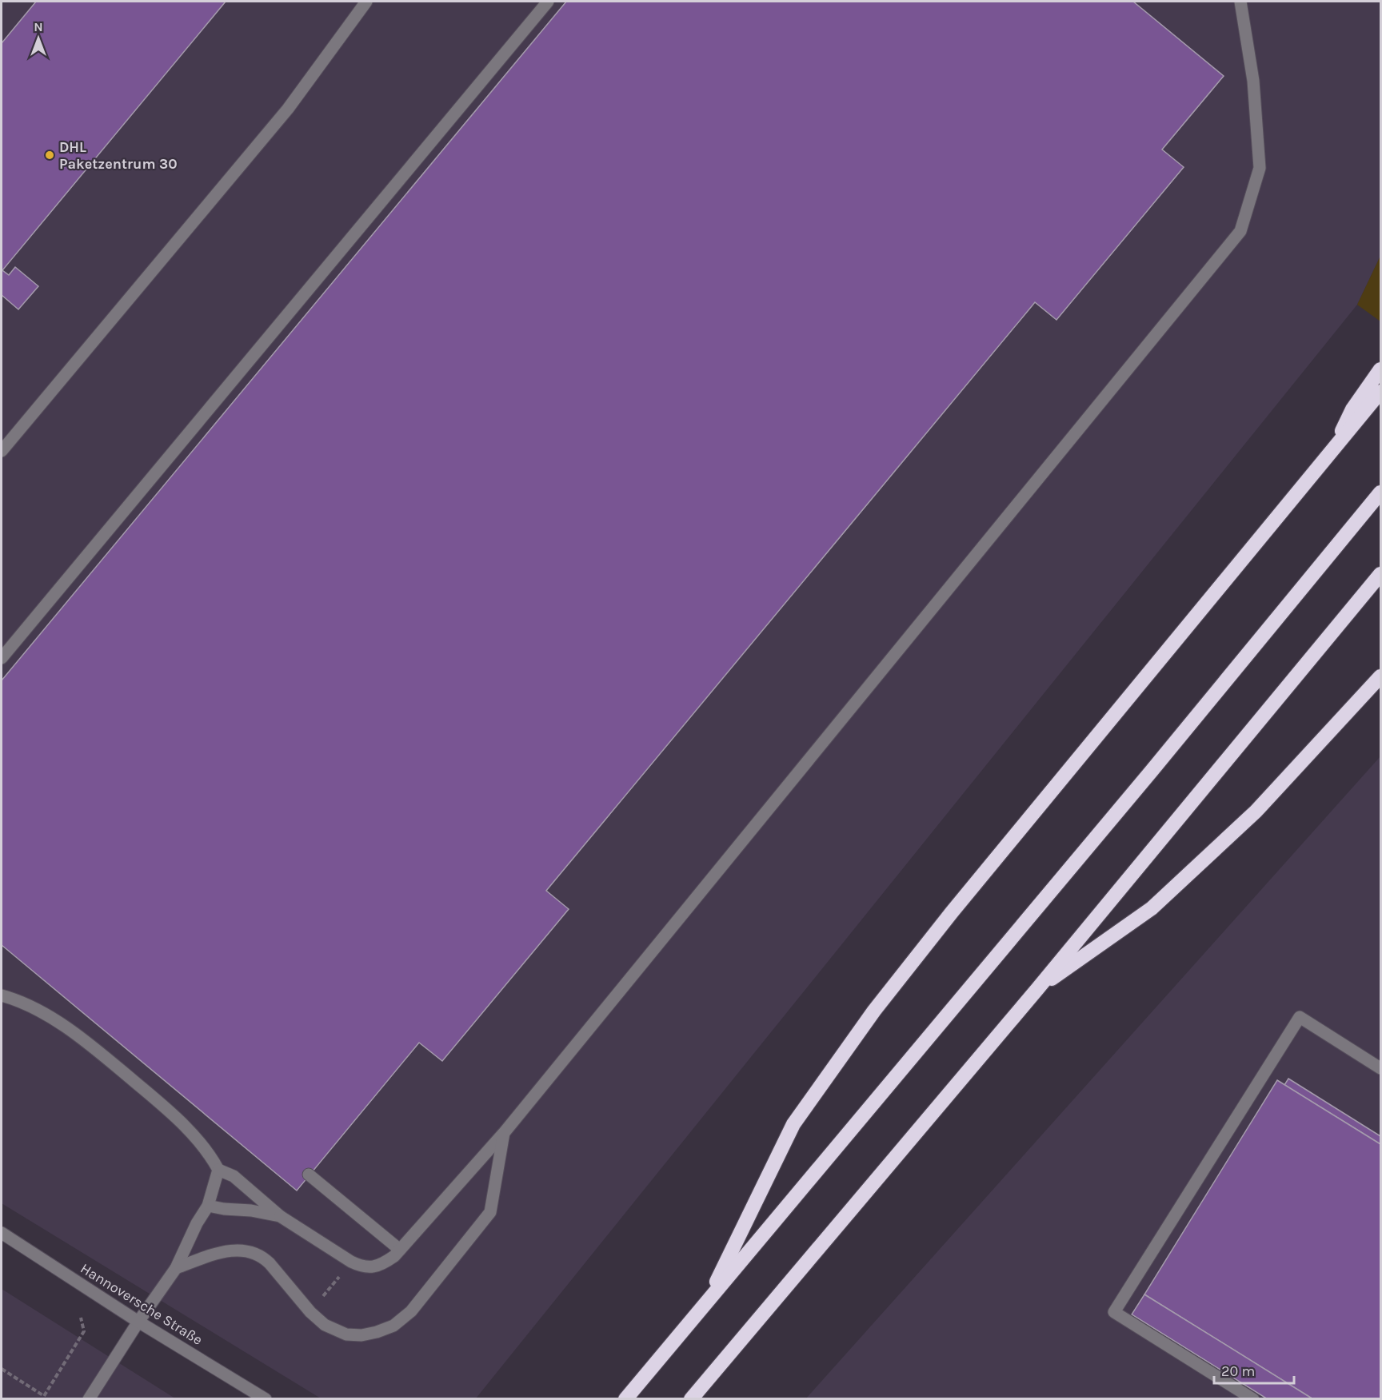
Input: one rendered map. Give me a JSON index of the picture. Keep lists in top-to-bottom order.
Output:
{
  "streets": {
    "street": ["Hannoversche Straße"]
  },
  "places": ["DHL Paketzentrum 30"],
  "scale_bar": "20 m",
  "north": "top"
}
